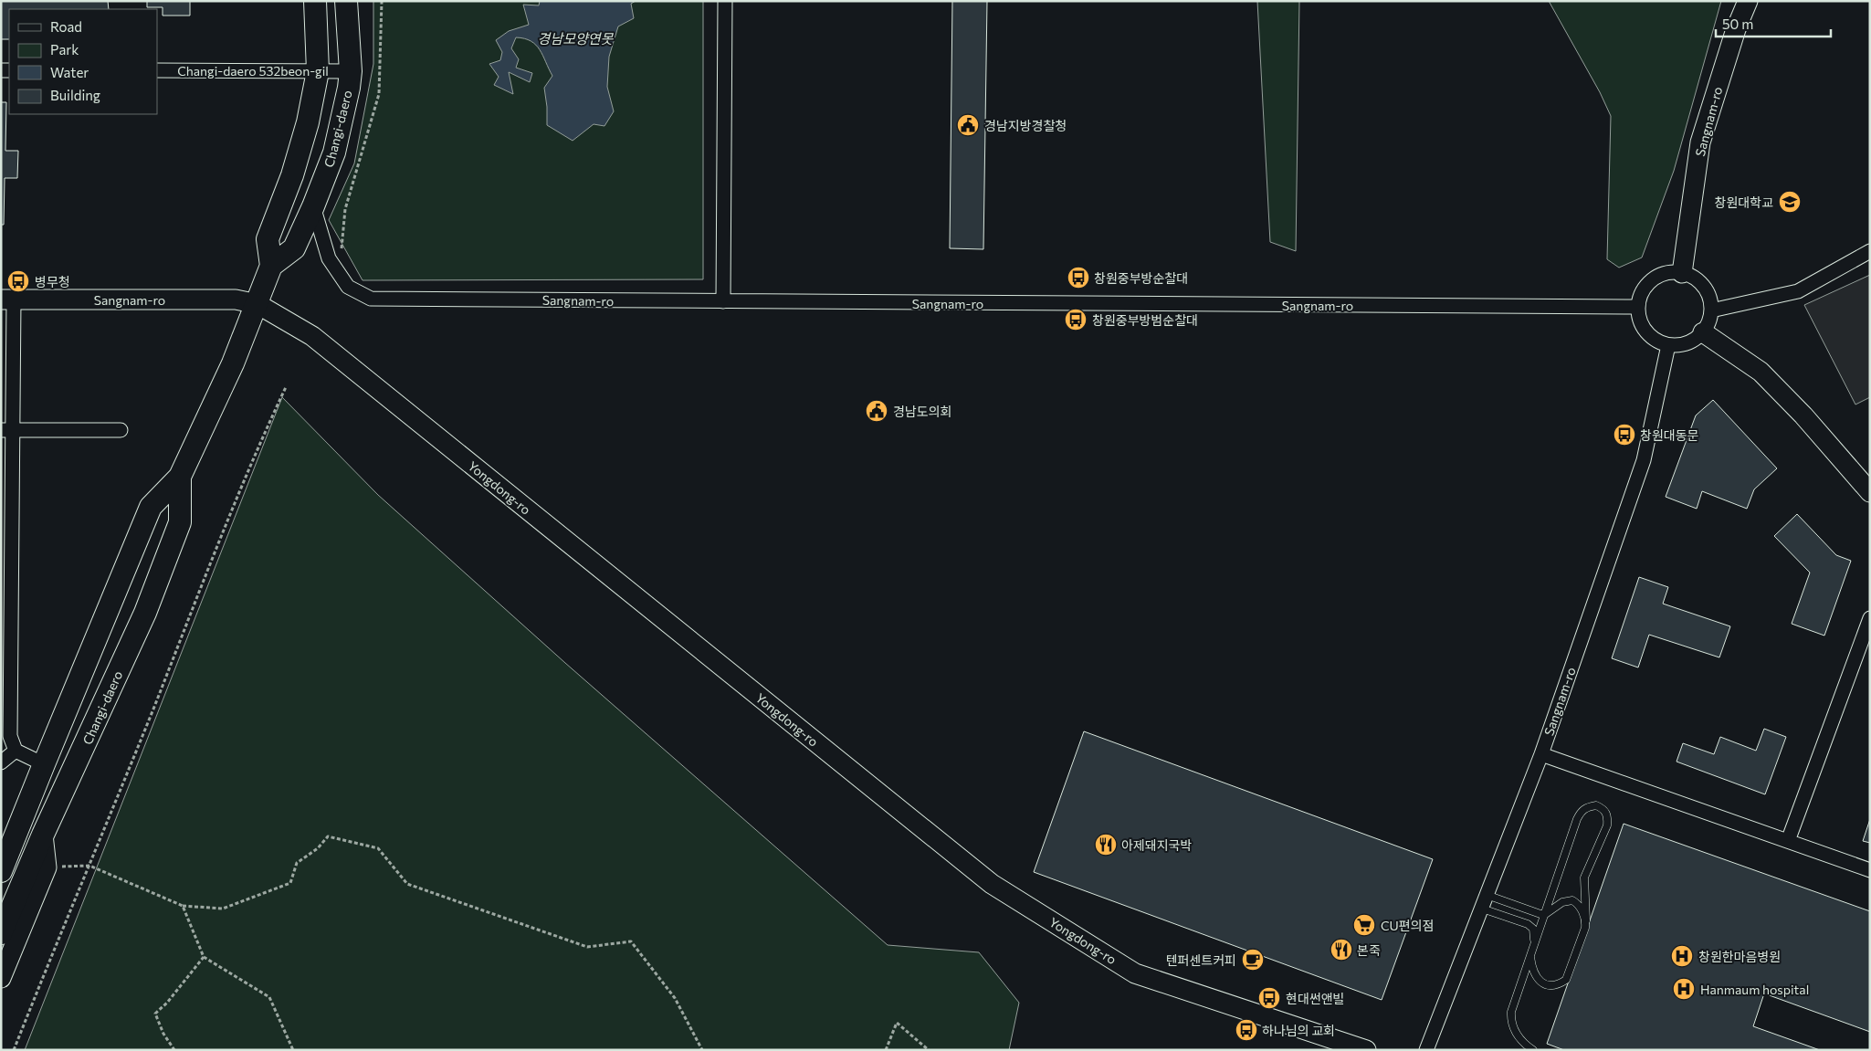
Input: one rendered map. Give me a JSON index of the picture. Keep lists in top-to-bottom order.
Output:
{
  "streets": {
    "main road": ["Changi-daero"],
    "street": ["Changi-daero 532beon-gil", "Sangnam-ro", "Yongdong-ro"]
  },
  "crossings": [
    ["Changi-daero 532beon-gil", "Changi-daero"],
    ["Sangnam-ro", "Changi-daero"],
    ["Sangnam-ro", "Yongdong-ro"],
    ["Changi-daero", "Yongdong-ro"]
  ],
  "water": ["경남모양연못"],
  "places": {
    "public building": ["경남지방경찰청", "경남도의회"],
    "school or university": ["창원대학교"],
    "bus stop": [
      "창원중부방순찰대",
      "병무청",
      "창원중부방범순찰대",
      "창원대동문",
      "현대썬앤빌",
      "하나님의 교회"
    ],
    "restaurant": ["아제돼지국박", "본죽"],
    "supermarket": ["CU편의점"],
    "hospital": ["창원한마음병원", "Hanmaum hospital"],
    "cafe": ["텐퍼센트커피"]
  },
  "legend": [
    "Road",
    "Park",
    "Water",
    "Building"
  ],
  "scale_bar": "50 m"
}
